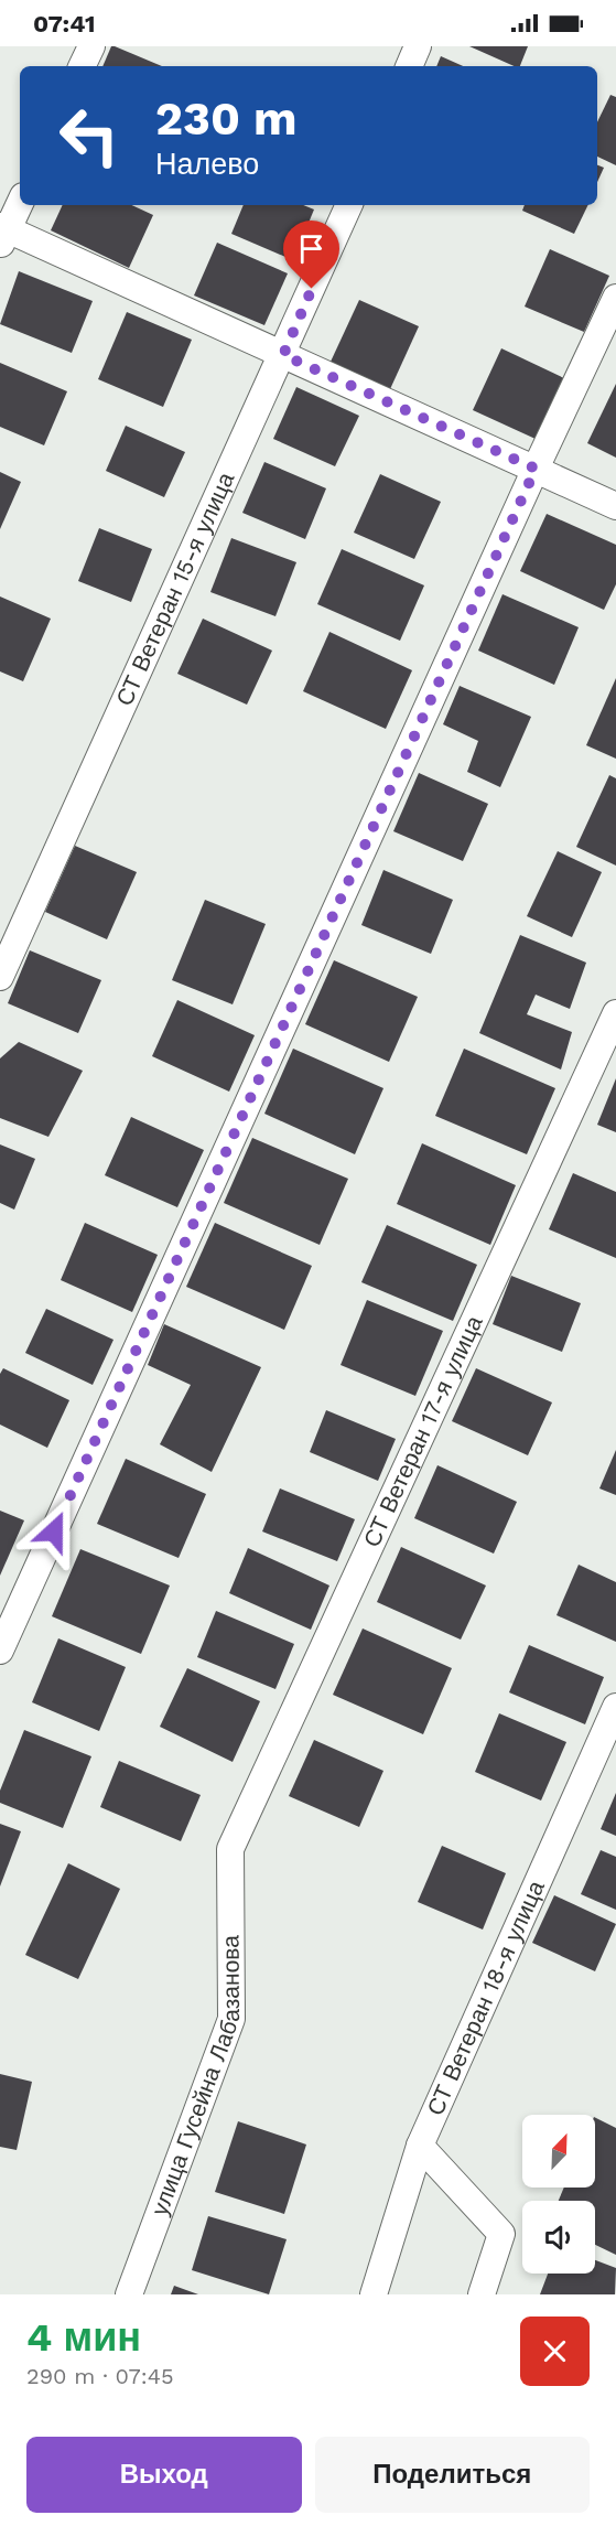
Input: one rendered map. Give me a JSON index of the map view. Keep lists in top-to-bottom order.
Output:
{
  "streets": {
    "street": [
      "СТ Ветеран 15-я улица",
      "СТ Ветеран 17-я улица",
      "СТ Ветеран 18-я улица",
      "улица Гусейна Лабазанова"
    ]
  },
  "crossings": [
    ["СТ Ветеран 17-я улица", "улица Гусейна Лабазанова"]
  ],
  "north": "top right",
  "page": {
    "status": "07:41",
    "turn": ["230 m", "Налево"],
    "heading": ["4 мин", "290 m · 07:45"],
    "buttons": ["Выход", "Поделиться"]
  }
}
